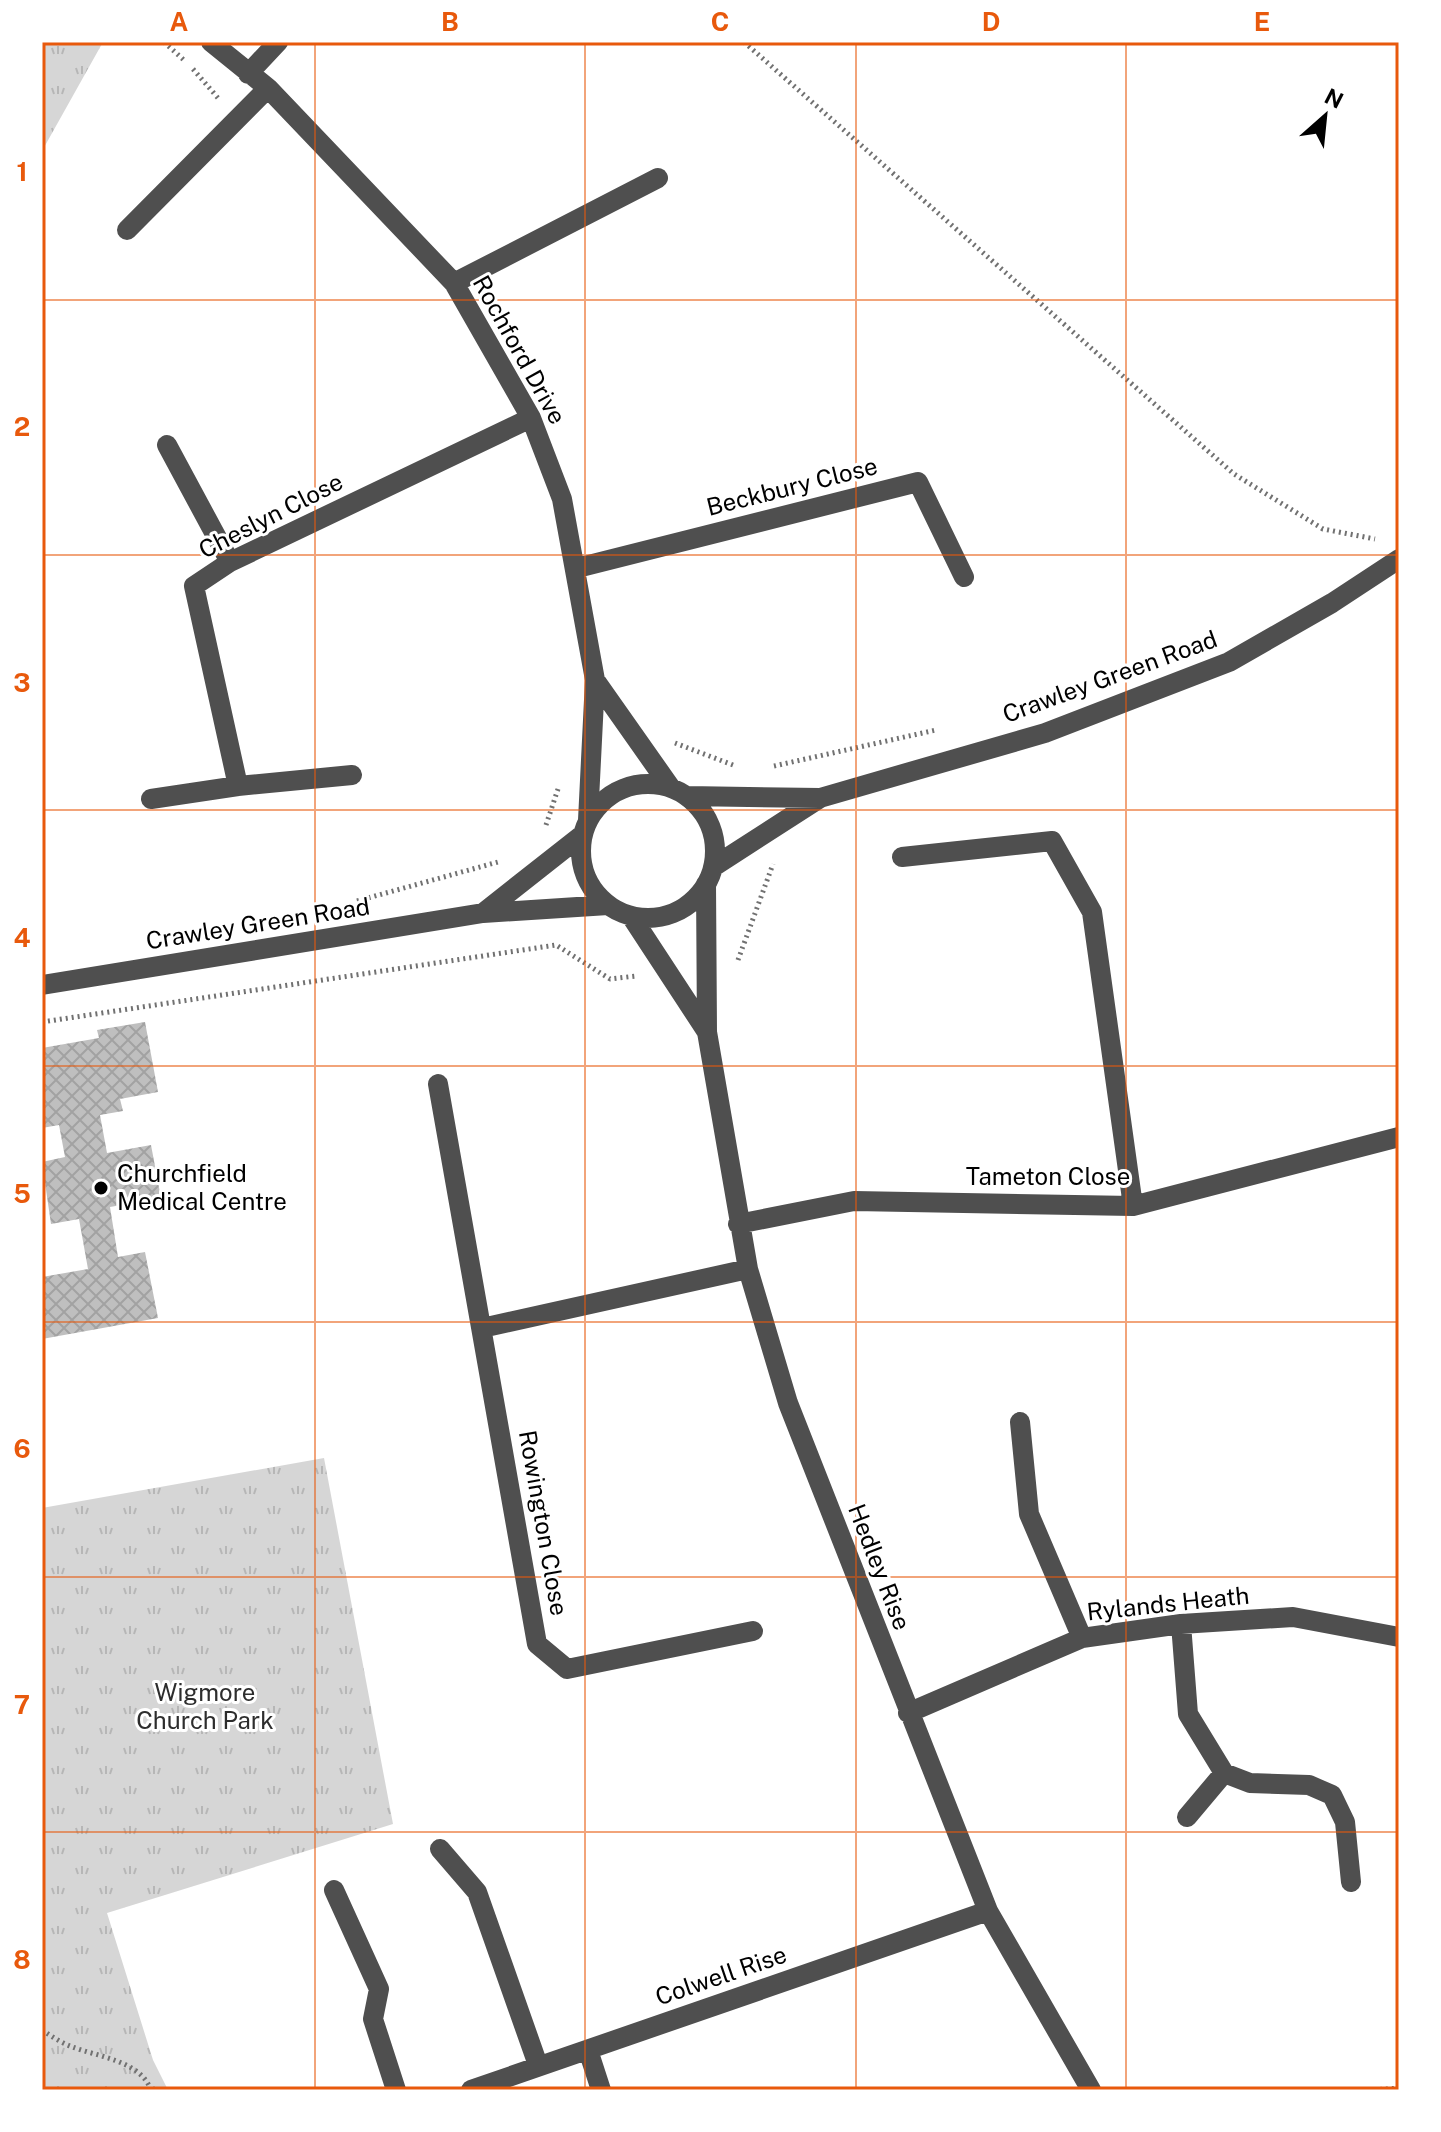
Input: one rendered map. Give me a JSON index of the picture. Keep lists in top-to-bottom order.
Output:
{
  "streets": {
    "street": [
      "Rochford Drive",
      "Beckbury Close",
      "Cheslyn Close",
      "Crawley Green Road",
      "Tameton Close",
      "Rowington Close",
      "Hedley Rise",
      "Rylands Heath",
      "Colwell Rise"
    ]
  },
  "crossings": [
    ["Rochford Drive", "Beckbury Close"],
    ["Rochford Drive", "Cheslyn Close"],
    ["Rochford Drive", "Crawley Green Road"],
    ["Rochford Drive", "Hedley Rise"],
    ["Crawley Green Road", "Hedley Rise"],
    ["Tameton Close", "Hedley Rise"],
    ["Hedley Rise", "Rylands Heath"],
    ["Hedley Rise", "Colwell Rise"]
  ],
  "parks": ["Wigmore Church Park"],
  "places": ["Churchfield Medical Centre"],
  "north": "top right",
  "grid": {
    "columns": [
      "A",
      "B",
      "C",
      "D",
      "E"
    ],
    "rows": [
      "1",
      "2",
      "3",
      "4",
      "5",
      "6",
      "7",
      "8"
    ]
  }
}
